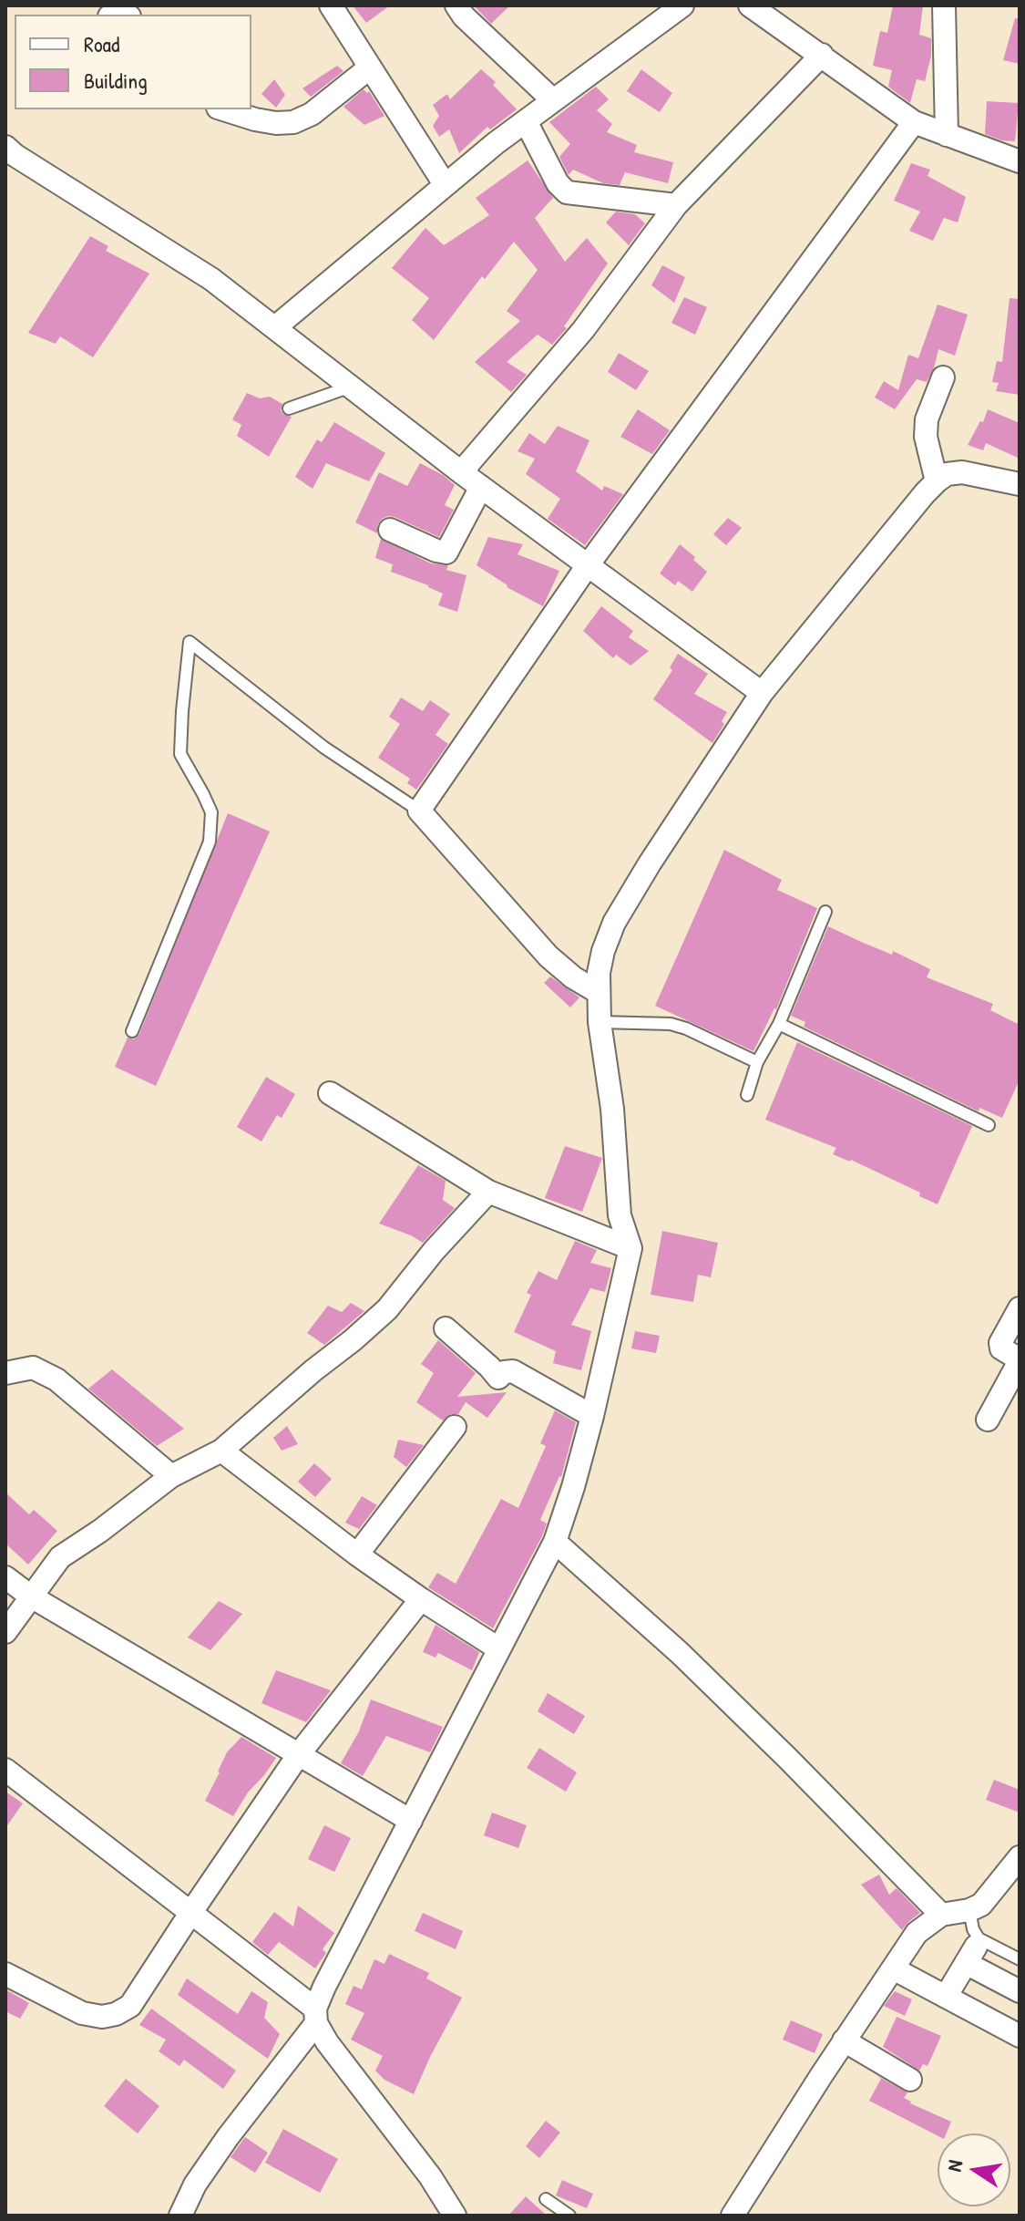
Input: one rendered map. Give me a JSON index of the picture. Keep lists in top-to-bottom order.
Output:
{
  "legend": ["Road", "Building"],
  "north": "left"
}
